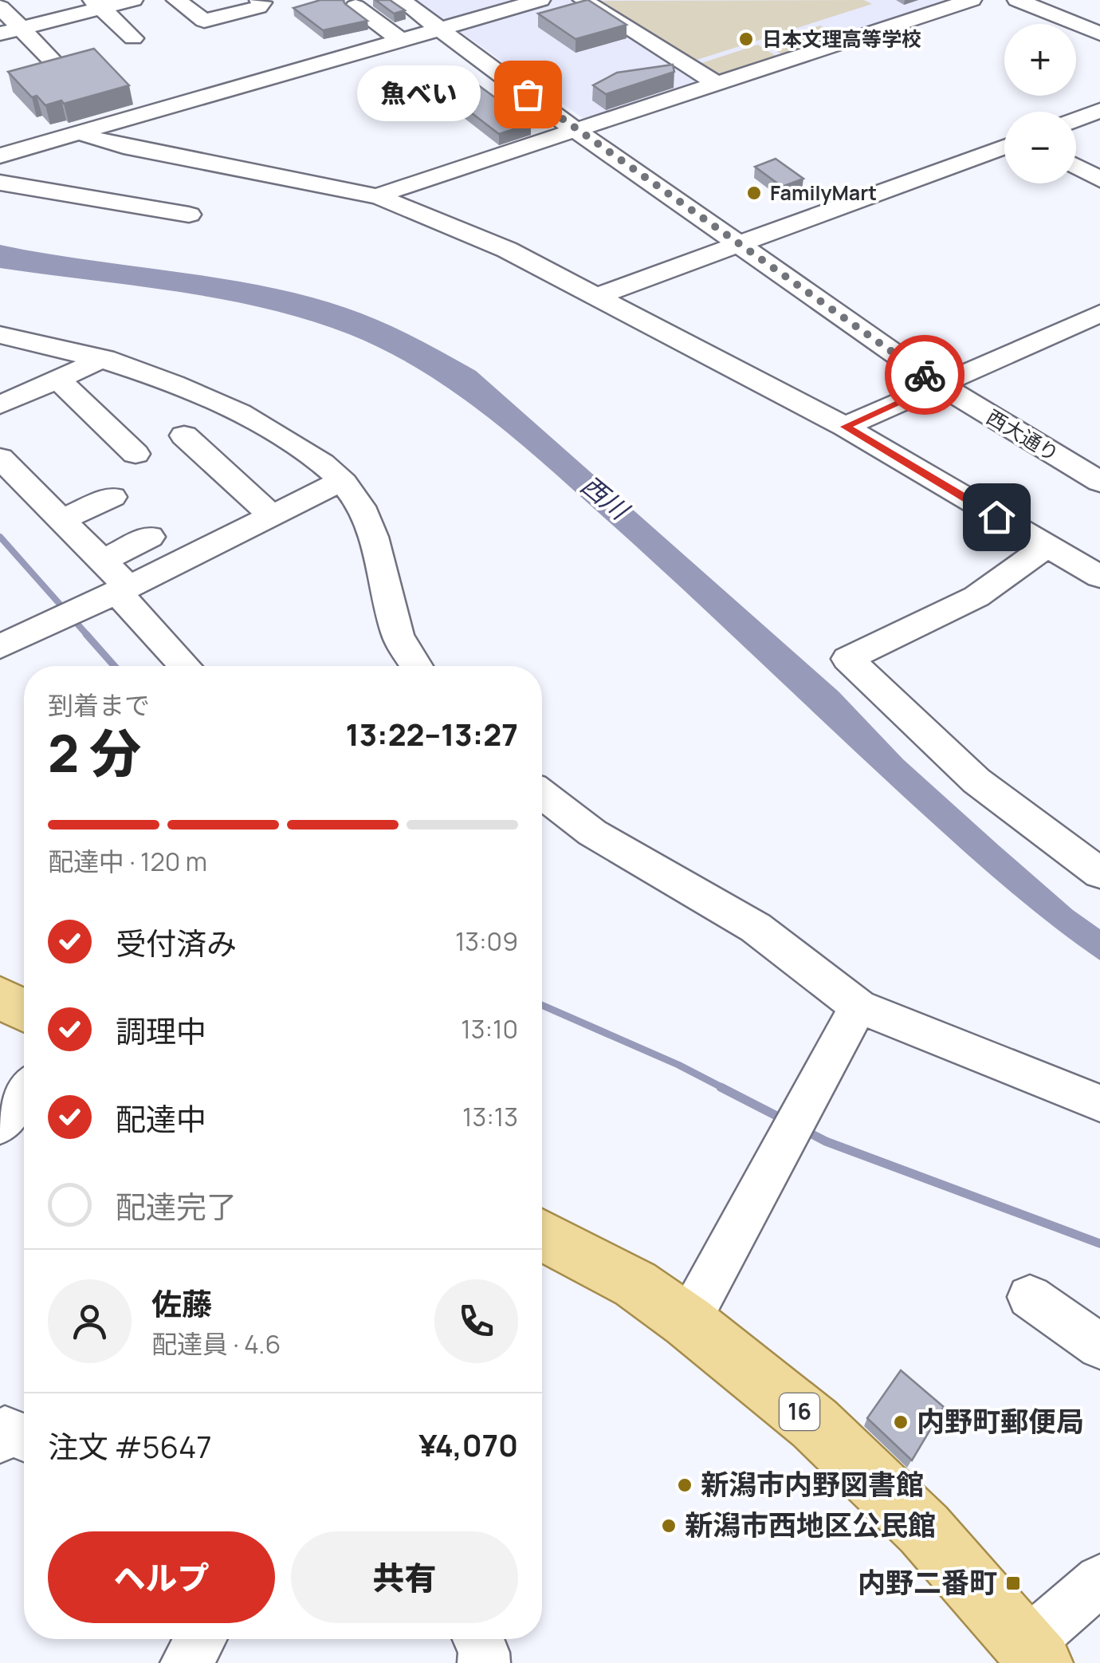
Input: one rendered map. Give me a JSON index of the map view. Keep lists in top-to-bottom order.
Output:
{
  "streets": {
    "main road": ["16"],
    "street": ["西大通り"]
  },
  "water": ["西川"],
  "places": {
    "other": [
      "日本文理高等学校",
      "魚べい",
      "FamilyMart",
      "内野町郵便局",
      "新潟市内野図書館",
      "新潟市西地区公民館"
    ],
    "transit": ["内野二番町"]
  },
  "page": {
    "map_buttons": ["+", "−"],
    "bubble": "魚べい",
    "heading": ["2 分", "到着まで", "13:22–13:27"],
    "panel": [
      "佐藤",
      "配達員 · 4.6",
      "注文 #5647",
      "¥4,070"
    ],
    "bar": "配達中 · 120 m",
    "list": [
      ["受付済み", "13:09"],
      ["調理中", "13:10"],
      ["配達中", "13:13"],
      "配達完了"
    ],
    "buttons": ["ヘルプ", "共有"]
  }
}
